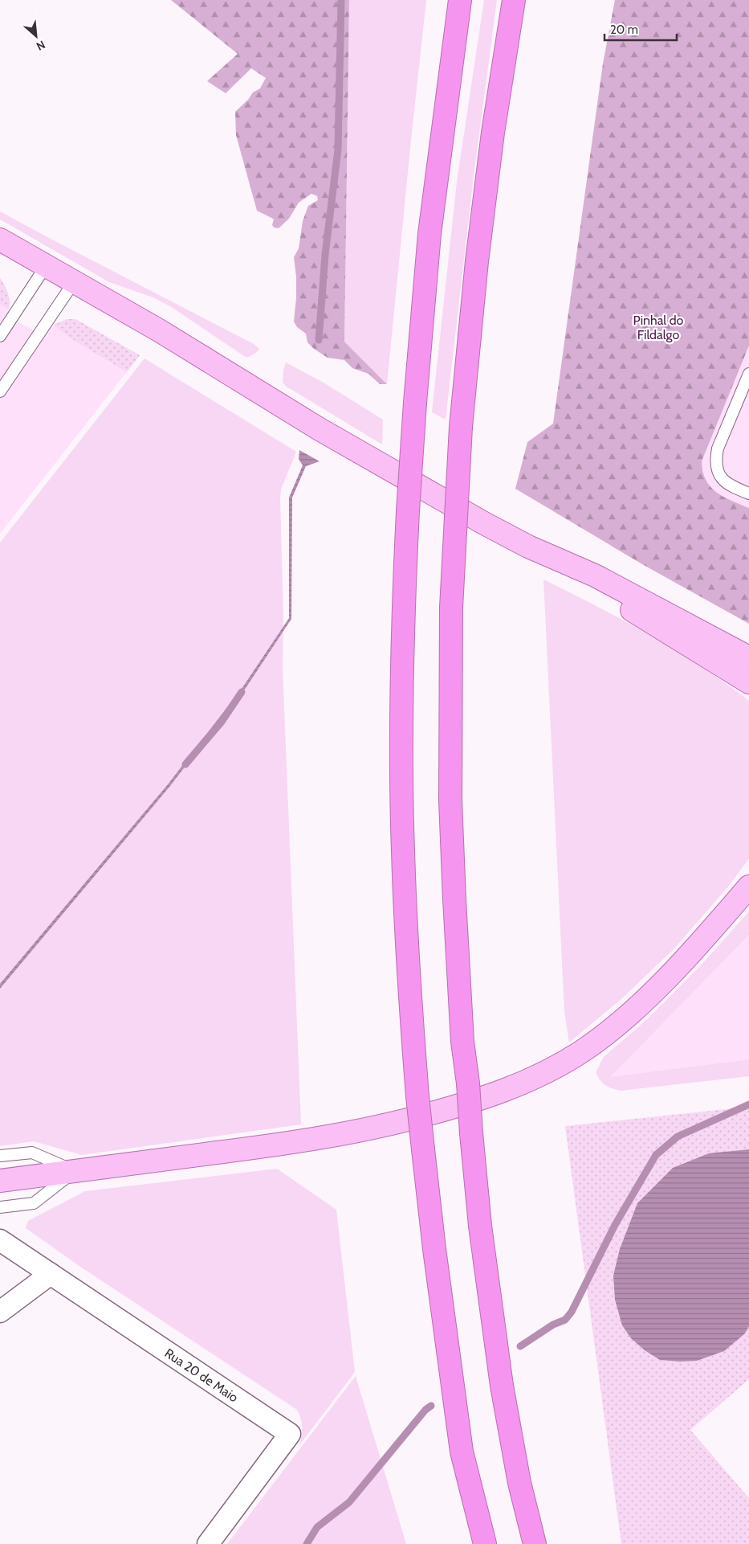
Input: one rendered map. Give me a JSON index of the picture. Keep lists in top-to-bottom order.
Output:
{
  "streets": {
    "street": ["Rua 20 de Maio"]
  },
  "parks": ["Pinhal do Fildalgo"],
  "scale_bar": "20 m",
  "north": "bottom right"
}
